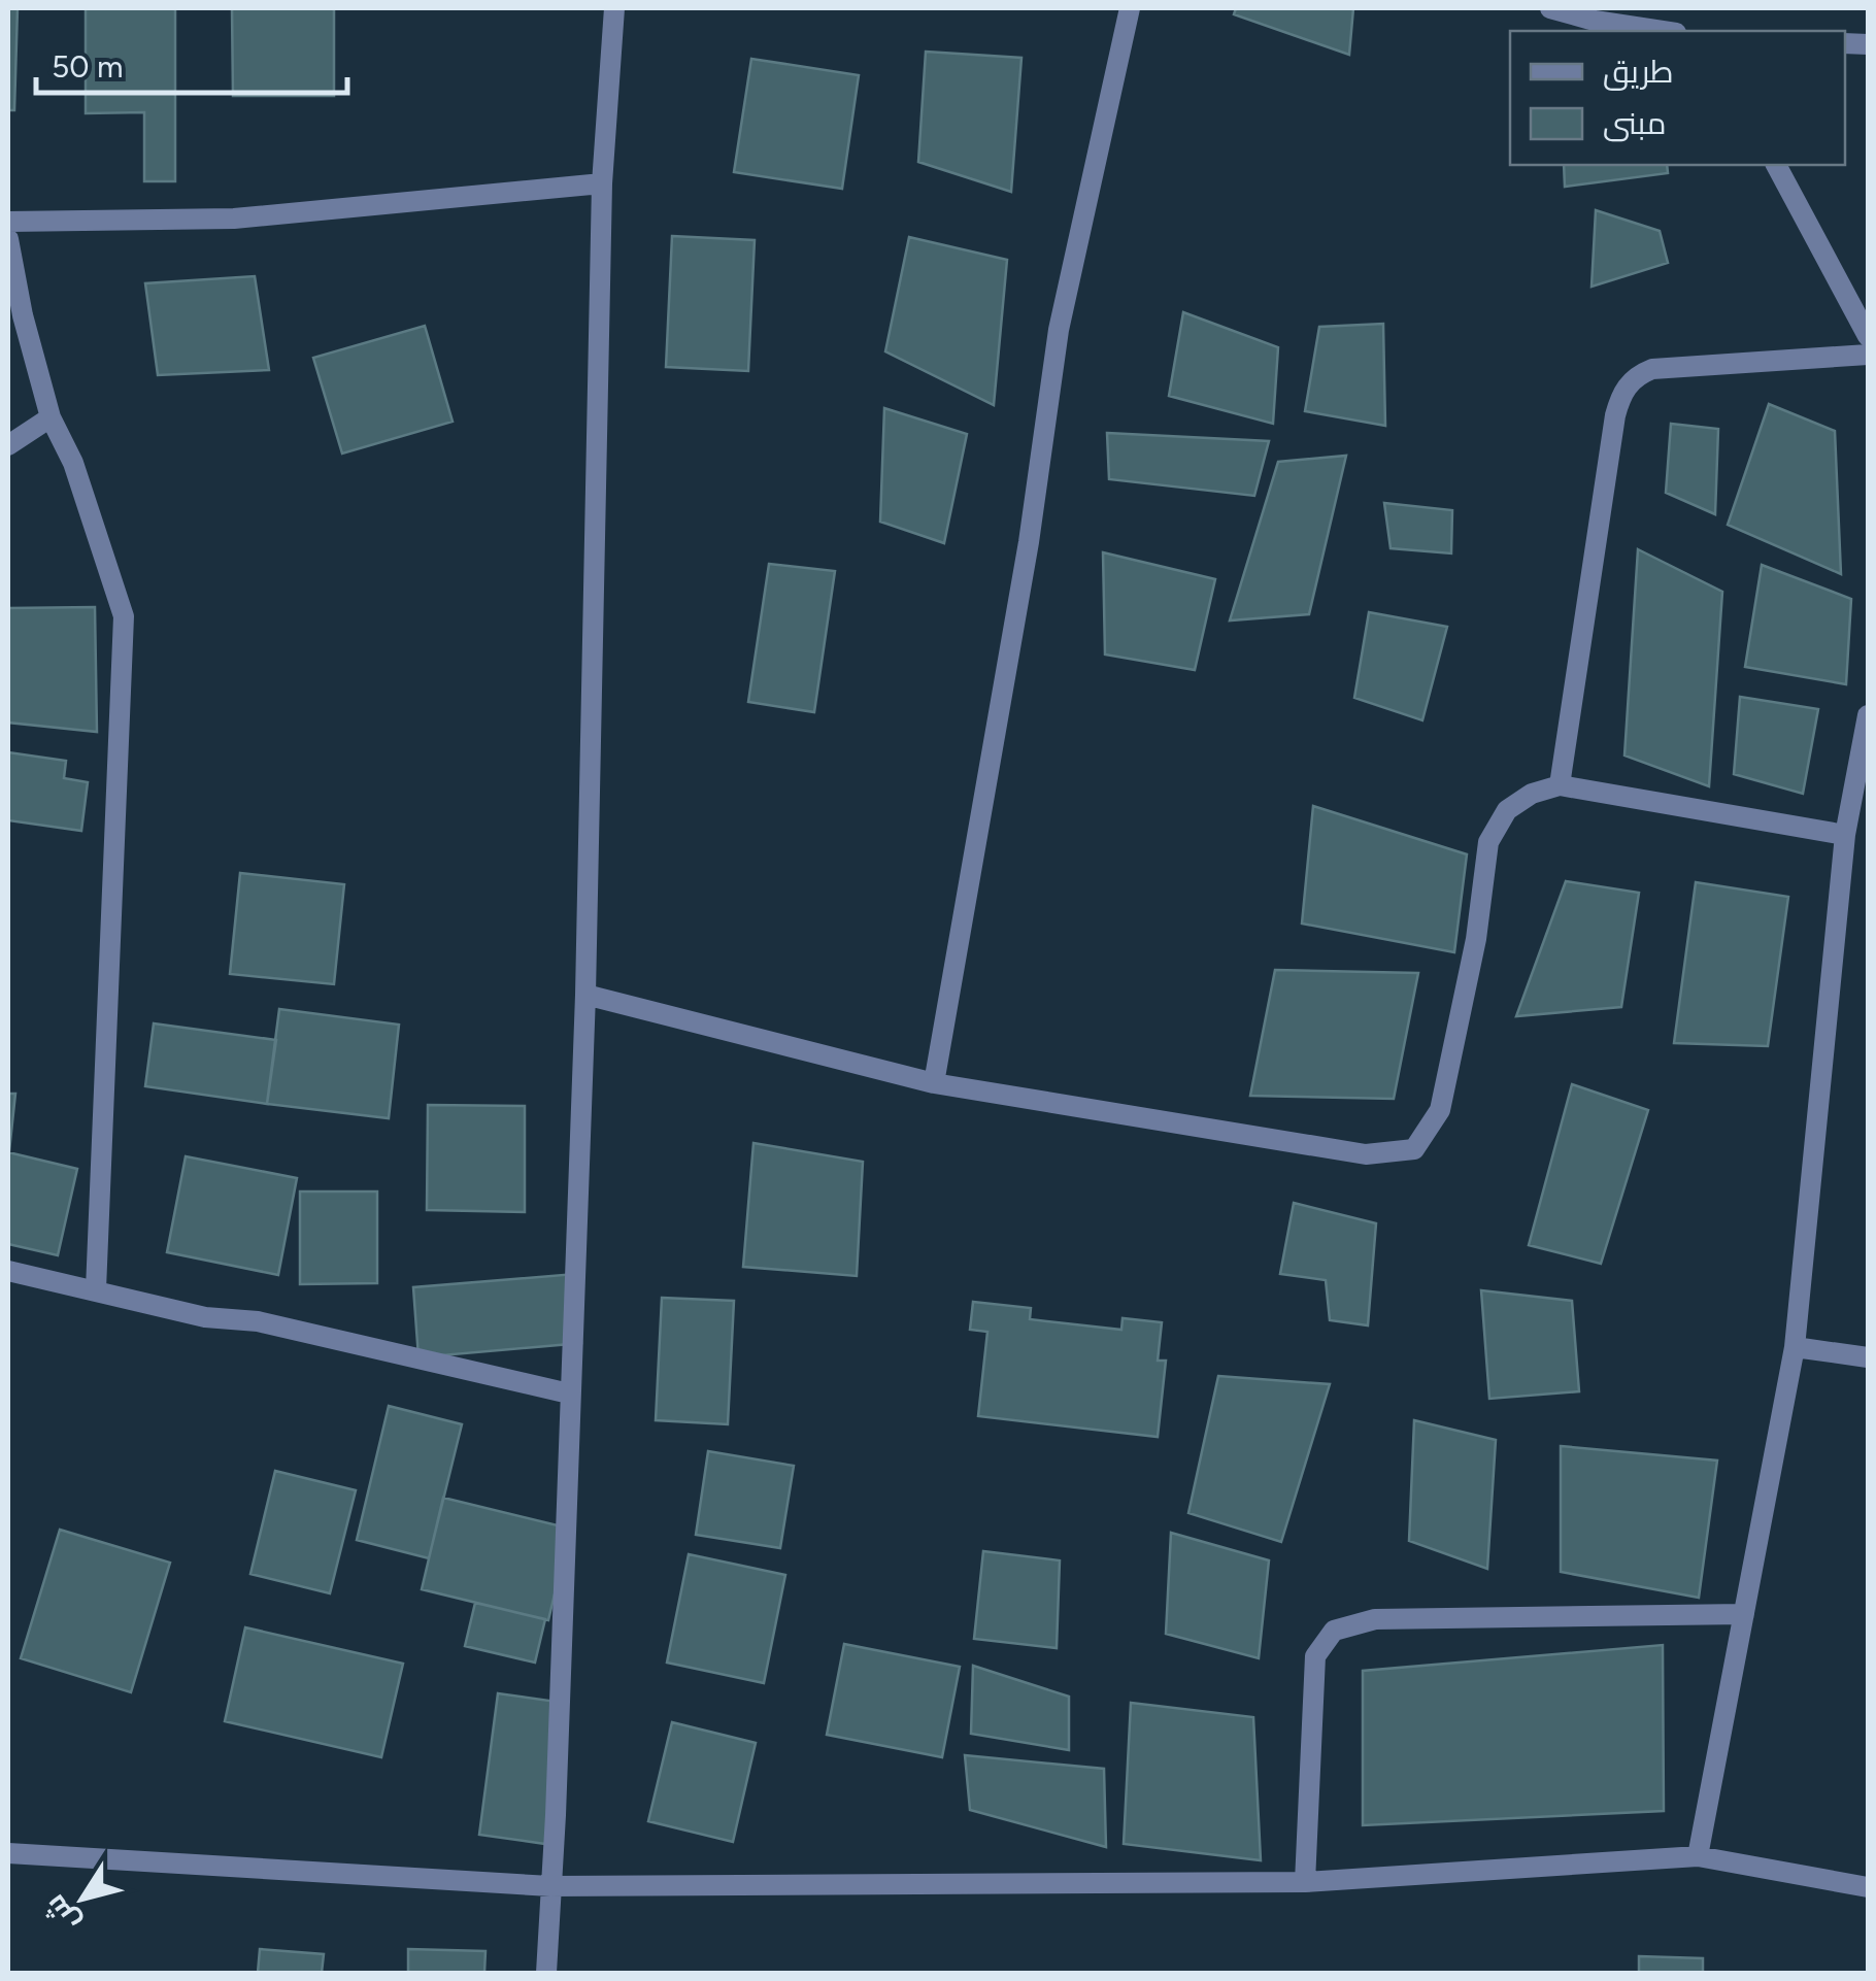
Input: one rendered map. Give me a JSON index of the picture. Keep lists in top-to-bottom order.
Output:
{
  "legend": ["طريق", "مبنى"],
  "scale_bar": "50 m",
  "north": "bottom left"
}
